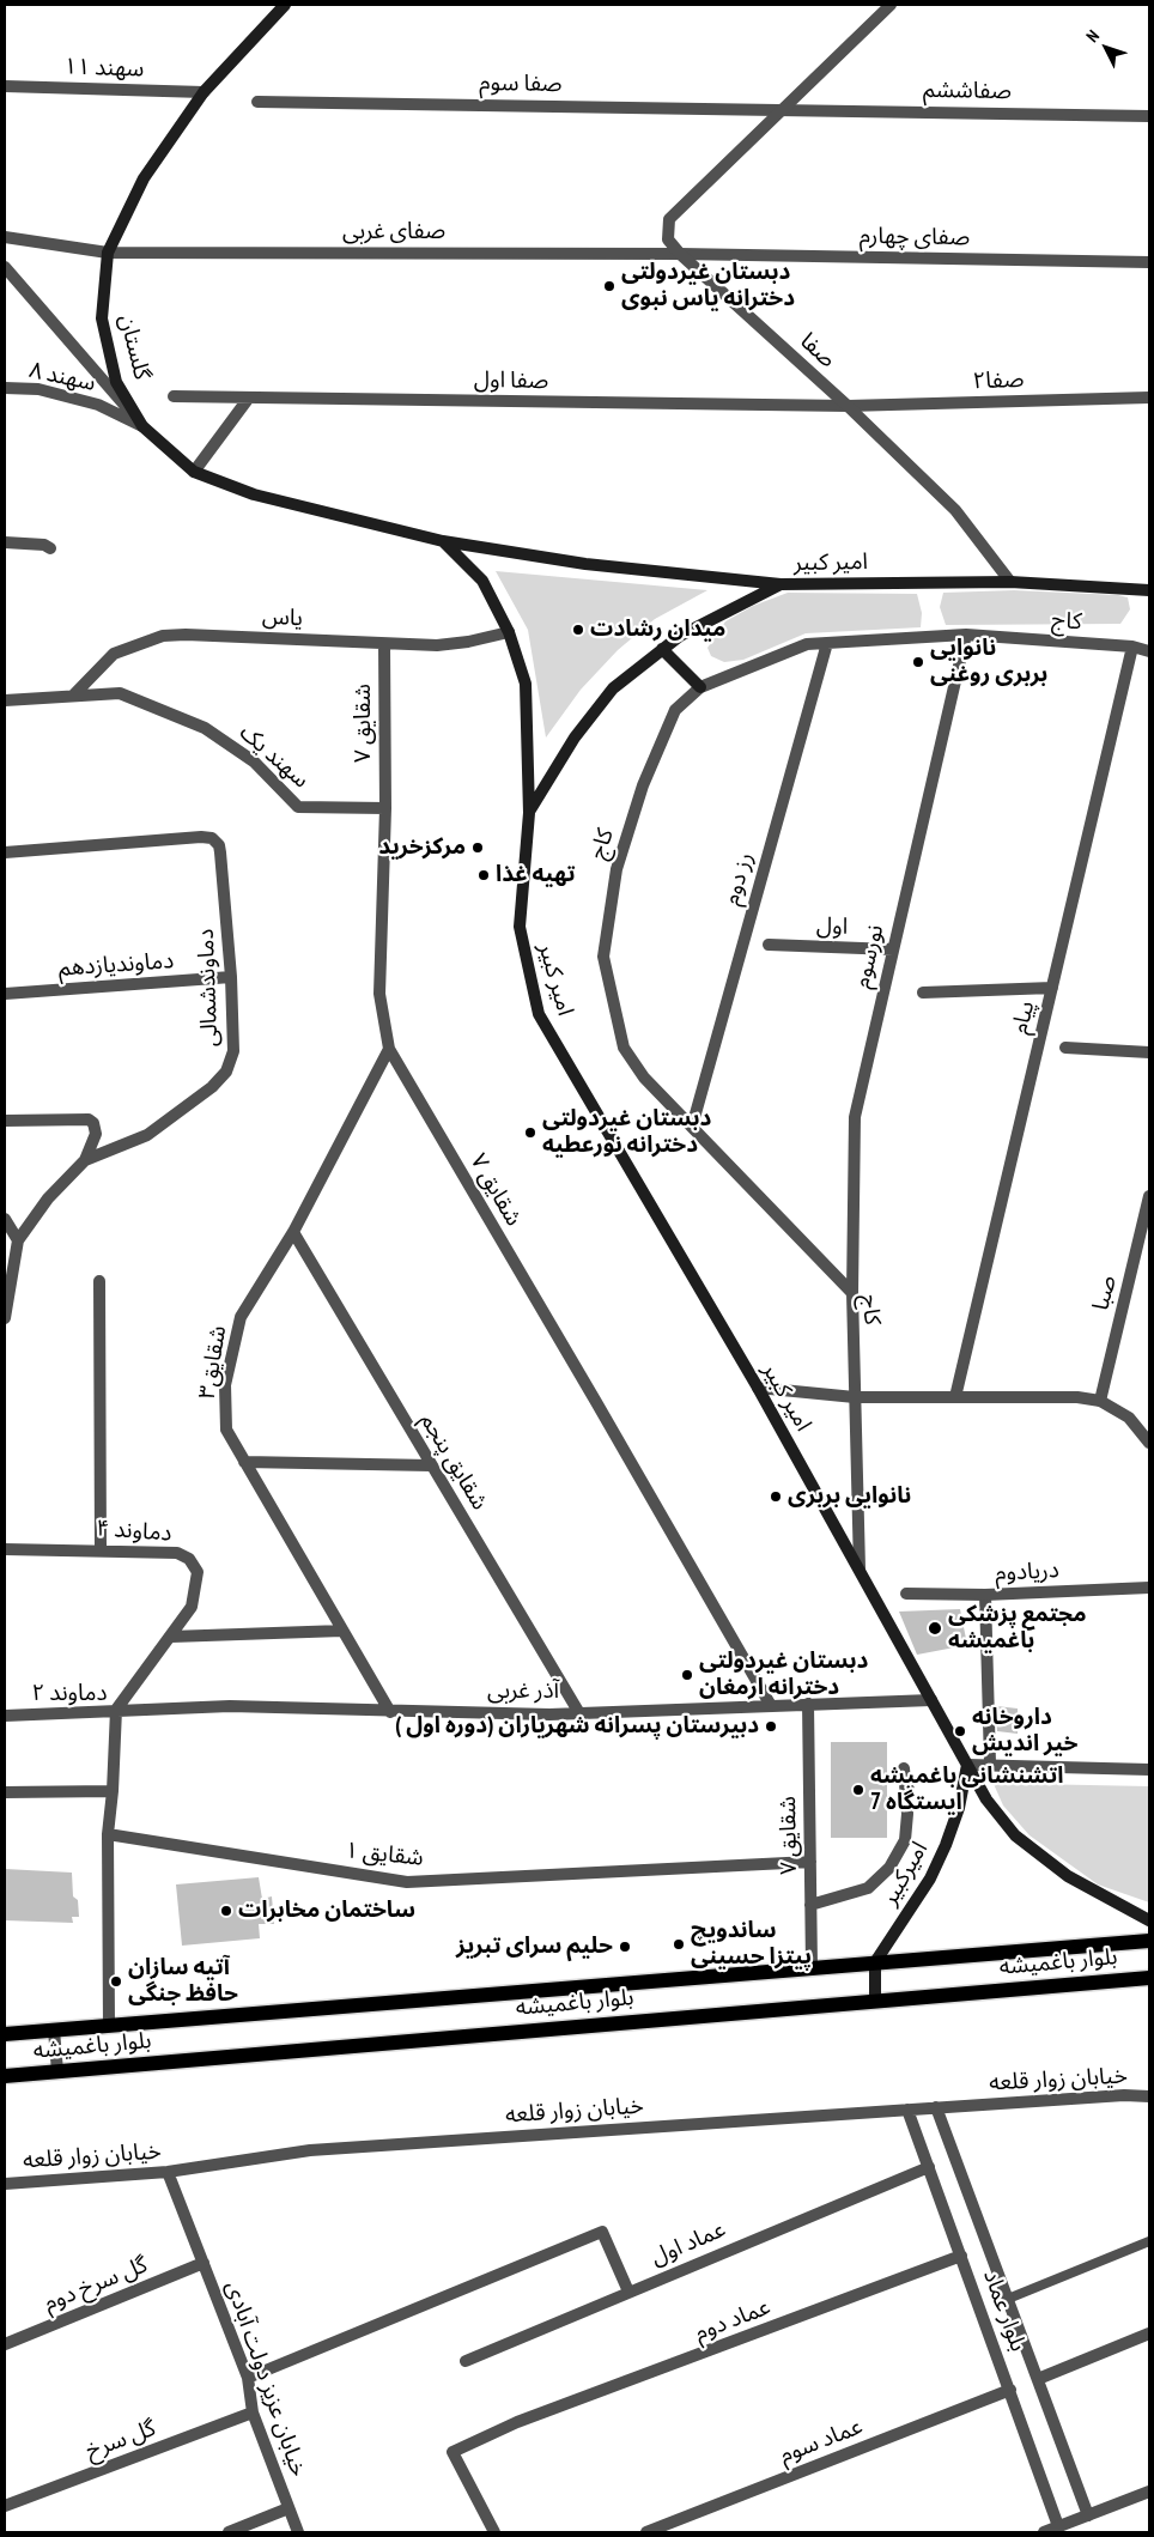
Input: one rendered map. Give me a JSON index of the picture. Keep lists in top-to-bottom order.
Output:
{
  "streets": {
    "main road": [
      "گلستان",
      "امیر کبیر",
      "امیرکبیر",
      "بلوار باغمیشه"
    ],
    "street": [
      "سهند ۱۱",
      "صفا سوم",
      "صفاششم",
      "صفای غربی",
      "صفای چهارم",
      "صفا",
      "سهند ۸",
      "صفا اول",
      "صفا۲",
      "یاس",
      "کاج",
      "شقایق ۷",
      "سهند یک",
      "رز دوم",
      "اول",
      "نورسوم",
      "دماوندیازدهم",
      "دماوندشمالی",
      "پیام",
      "صبا",
      "شقایق۳",
      "شقایق پنجم",
      "دماوند ۴",
      "دریادوم",
      "آذر غربی",
      "دماوند ۲",
      "شقایق ۱",
      "خیابان زوار قلعه",
      "عماد اول",
      "گل سرخ دوم",
      "بلوار عماد",
      "عماد دوم",
      "خیابان عزیز دولت آبادی",
      "گل سرخ",
      "عماد سوم"
    ]
  },
  "crossings": [
    ["سهند ۱۱", "گلستان"],
    ["صفا سوم", "صفاششم"],
    ["صفا سوم", "صفا"],
    ["صفاششم", "صفا"],
    ["صفای غربی", "صفای چهارم"],
    ["صفای غربی", "گلستان"],
    ["صفای غربی", "صفا"],
    ["صفای چهارم", "صفا"],
    ["گلستان", "سهند ۸"],
    ["گلستان", "امیر کبیر"],
    ["صفا", "صفا اول"],
    ["صفا", "صفا۲"],
    ["صفا", "امیر کبیر"],
    ["صفا اول", "صفا۲"],
    ["امیر کبیر", "کاج"],
    ["امیر کبیر", "آذر غربی"],
    ["امیر کبیر", "امیرکبیر"],
    ["یاس", "شقایق ۷"],
    ["یاس", "سهند یک"],
    ["کاج", "رز دوم"],
    ["کاج", "نورسوم"],
    ["کاج", "پیام"],
    ["شقایق ۷", "سهند یک"],
    ["شقایق ۷", "شقایق۳"],
    ["شقایق ۷", "آذر غربی"],
    ["شقایق ۷", "شقایق ۱"],
    ["شقایق ۷", "بلوار باغمیشه"],
    ["اول", "نورسوم"],
    ["دماوندیازدهم", "دماوندشمالی"],
    ["شقایق۳", "شقایق پنجم"],
    ["شقایق۳", "آذر غربی"],
    ["شقایق پنجم", "آذر غربی"],
    ["دماوند ۴", "آذر غربی"],
    ["دماوند ۴", "دماوند ۲"],
    ["آذر غربی", "دماوند ۲"],
    ["امیرکبیر", "بلوار باغمیشه"],
    ["خیابان زوار قلعه", "بلوار عماد"],
    ["خیابان زوار قلعه", "خیابان عزیز دولت آبادی"],
    ["عماد اول", "بلوار عماد"],
    ["گل سرخ دوم", "خیابان عزیز دولت آبادی"],
    ["بلوار عماد", "عماد دوم"],
    ["بلوار عماد", "عماد سوم"],
    ["خیابان عزیز دولت آبادی", "گل سرخ"]
  ],
  "places": [
    "دبستان غیردولتی دخترانه یاس نبوی",
    "میدان رشادت",
    "نانوایی بربری روغنی",
    "مرکزخرید",
    "تهیه غذا",
    "دبستان غیردولتی دخترانه نورعطیه",
    "نانوایی بربری",
    "مجتمع پزشکی باغمیشه",
    "دبستان غیردولتی دخترانه ارمغان",
    "دبیرستان پسرانه شهریاران (دوره اول )",
    "داروخانه خیر اندیش",
    "اتشنشانی باغمیشه ایستگاه 7",
    "ساختمان مخابرات",
    "ساندویچ پیتزا حسینی",
    "حلیم سرای تبریز",
    "آتیه سازان حافظ جنگی"
  ],
  "north": "top left"
}
